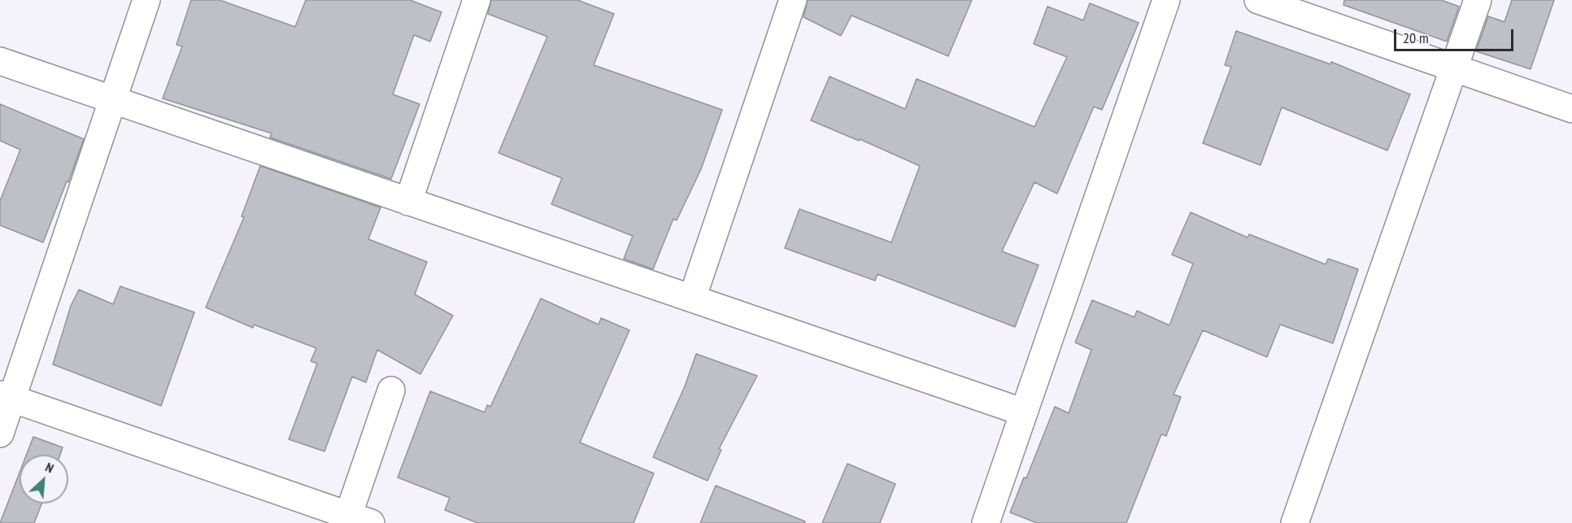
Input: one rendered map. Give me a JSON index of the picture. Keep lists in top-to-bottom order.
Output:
{
  "scale_bar": "20 m",
  "north": "top right"
}
